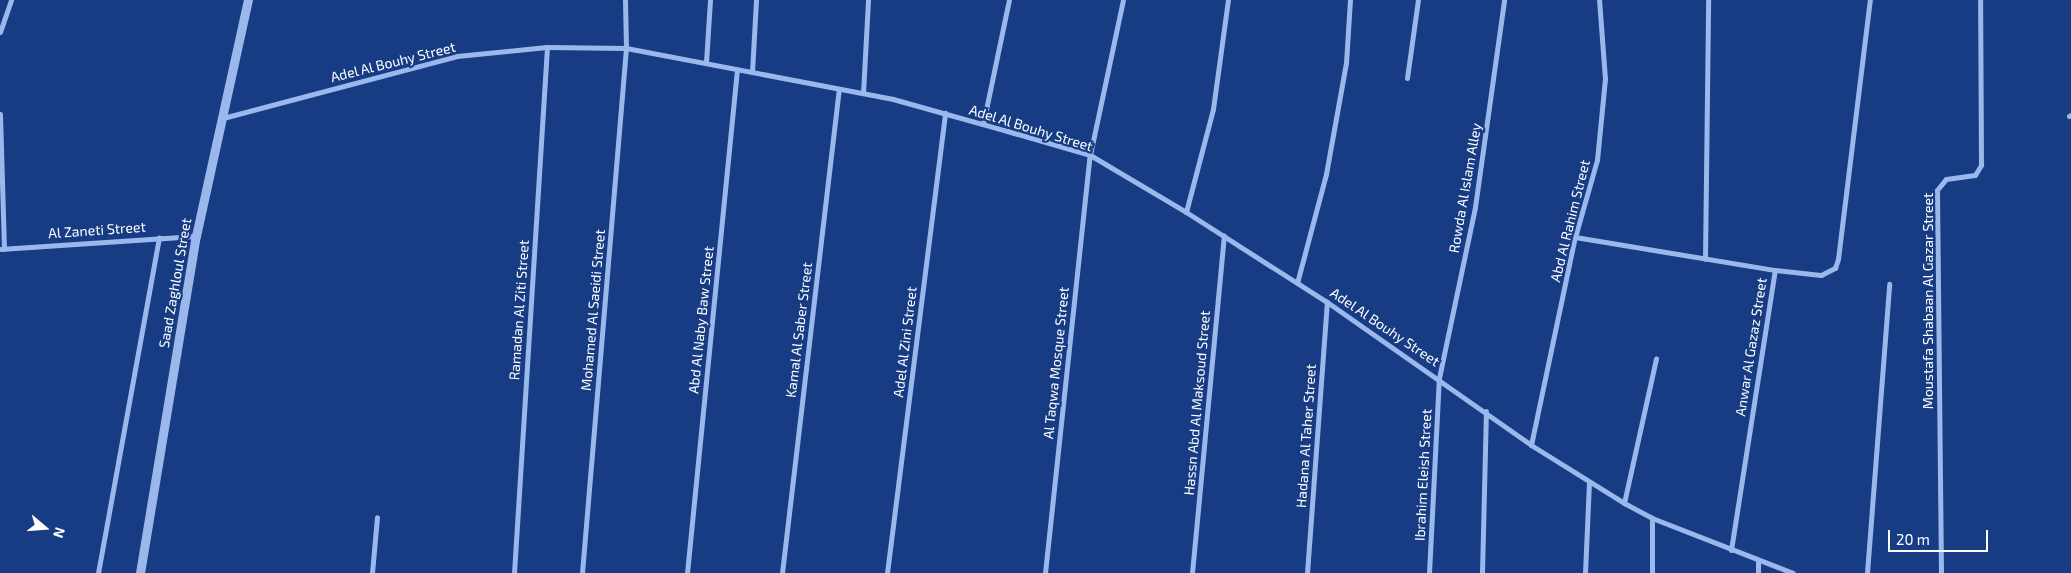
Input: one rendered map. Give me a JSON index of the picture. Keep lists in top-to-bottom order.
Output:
{
  "streets": {
    "street": [
      "Adel Al Bouhy Street",
      "Rowda Al Islam Alley",
      "Abd Al Rahim Street",
      "Al Zaneti Street",
      "Saad Zaghloul Street",
      "Moustafa Shabaan Al Gazar Street",
      "Ramadan Al Ziti Street",
      "Mohamed Al Saeidi Street",
      "Abd Al Naby Baw Street",
      "Kamal Al Saber Street",
      "Adel Al Zini Street",
      "Anwar Al Gazaz Street",
      "Al Taqwa Mosque Street",
      "Hassn Abd Al Maksoud Street",
      "Hadana Al Taher Street",
      "Ibrahim Eleish Street"
    ]
  },
  "crossings": [
    ["Adel Al Bouhy Street", "Rowda Al Islam Alley"],
    ["Adel Al Bouhy Street", "Abd Al Rahim Street"],
    ["Adel Al Bouhy Street", "Saad Zaghloul Street"],
    ["Adel Al Bouhy Street", "Ramadan Al Ziti Street"],
    ["Adel Al Bouhy Street", "Mohamed Al Saeidi Street"],
    ["Adel Al Bouhy Street", "Abd Al Naby Baw Street"],
    ["Adel Al Bouhy Street", "Kamal Al Saber Street"],
    ["Adel Al Bouhy Street", "Adel Al Zini Street"],
    ["Adel Al Bouhy Street", "Anwar Al Gazaz Street"],
    ["Adel Al Bouhy Street", "Al Taqwa Mosque Street"],
    ["Adel Al Bouhy Street", "Hassn Abd Al Maksoud Street"],
    ["Adel Al Bouhy Street", "Hadana Al Taher Street"],
    ["Adel Al Bouhy Street", "Ibrahim Eleish Street"],
    ["Rowda Al Islam Alley", "Ibrahim Eleish Street"],
    ["Al Zaneti Street", "Saad Zaghloul Street"]
  ],
  "scale_bar": "20 m",
  "north": "right"
}
